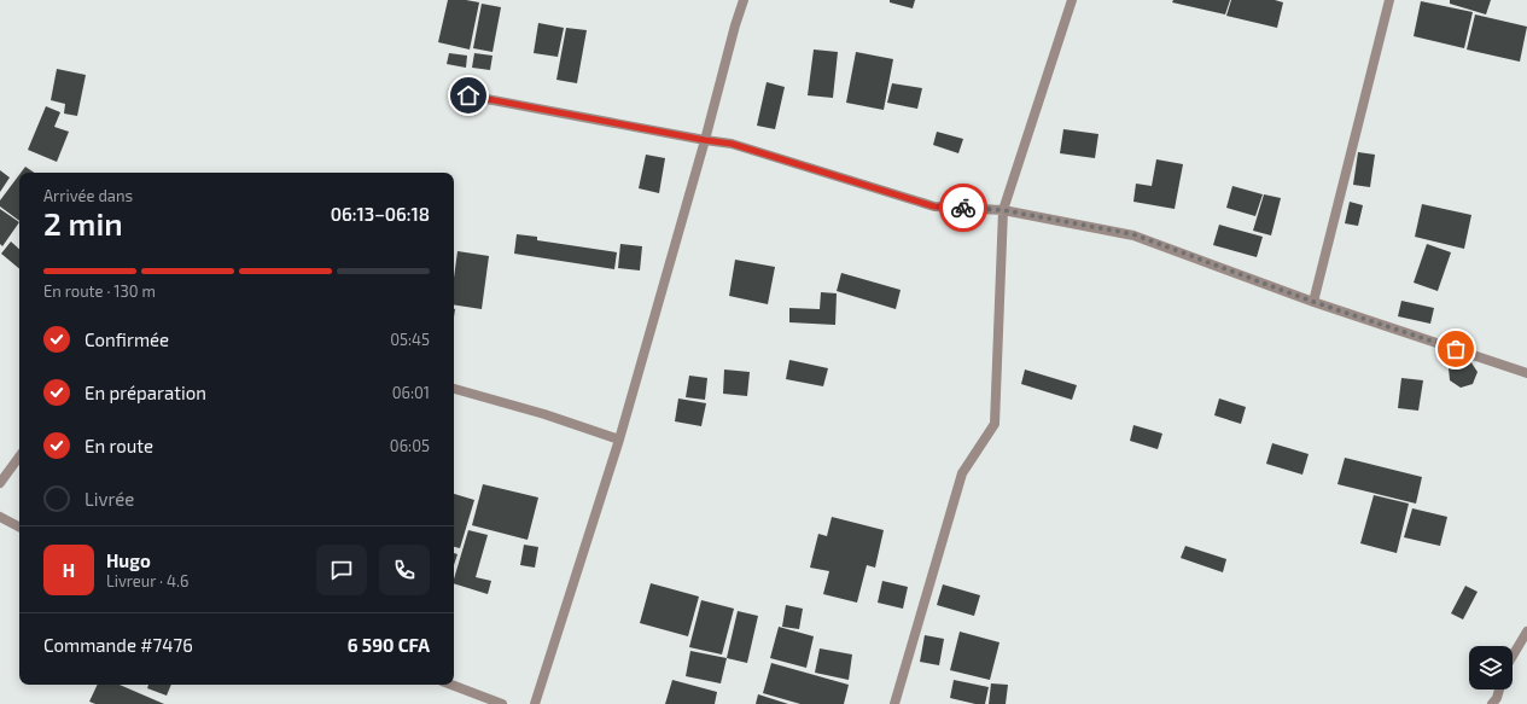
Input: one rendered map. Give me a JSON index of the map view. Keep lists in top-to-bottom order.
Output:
{
  "page": {
    "heading": ["2 min", "Arrivée dans", "06:13–06:18"],
    "panel": [
      "Hugo",
      "Livreur · 4.6",
      "Commande #7476",
      "6 590 CFA"
    ],
    "bar": "En route · 130 m",
    "list": [
      ["Confirmée", "05:45"],
      ["En préparation", "06:01"],
      ["En route", "06:05"],
      "Livrée"
    ],
    "round": "H"
  }
}
